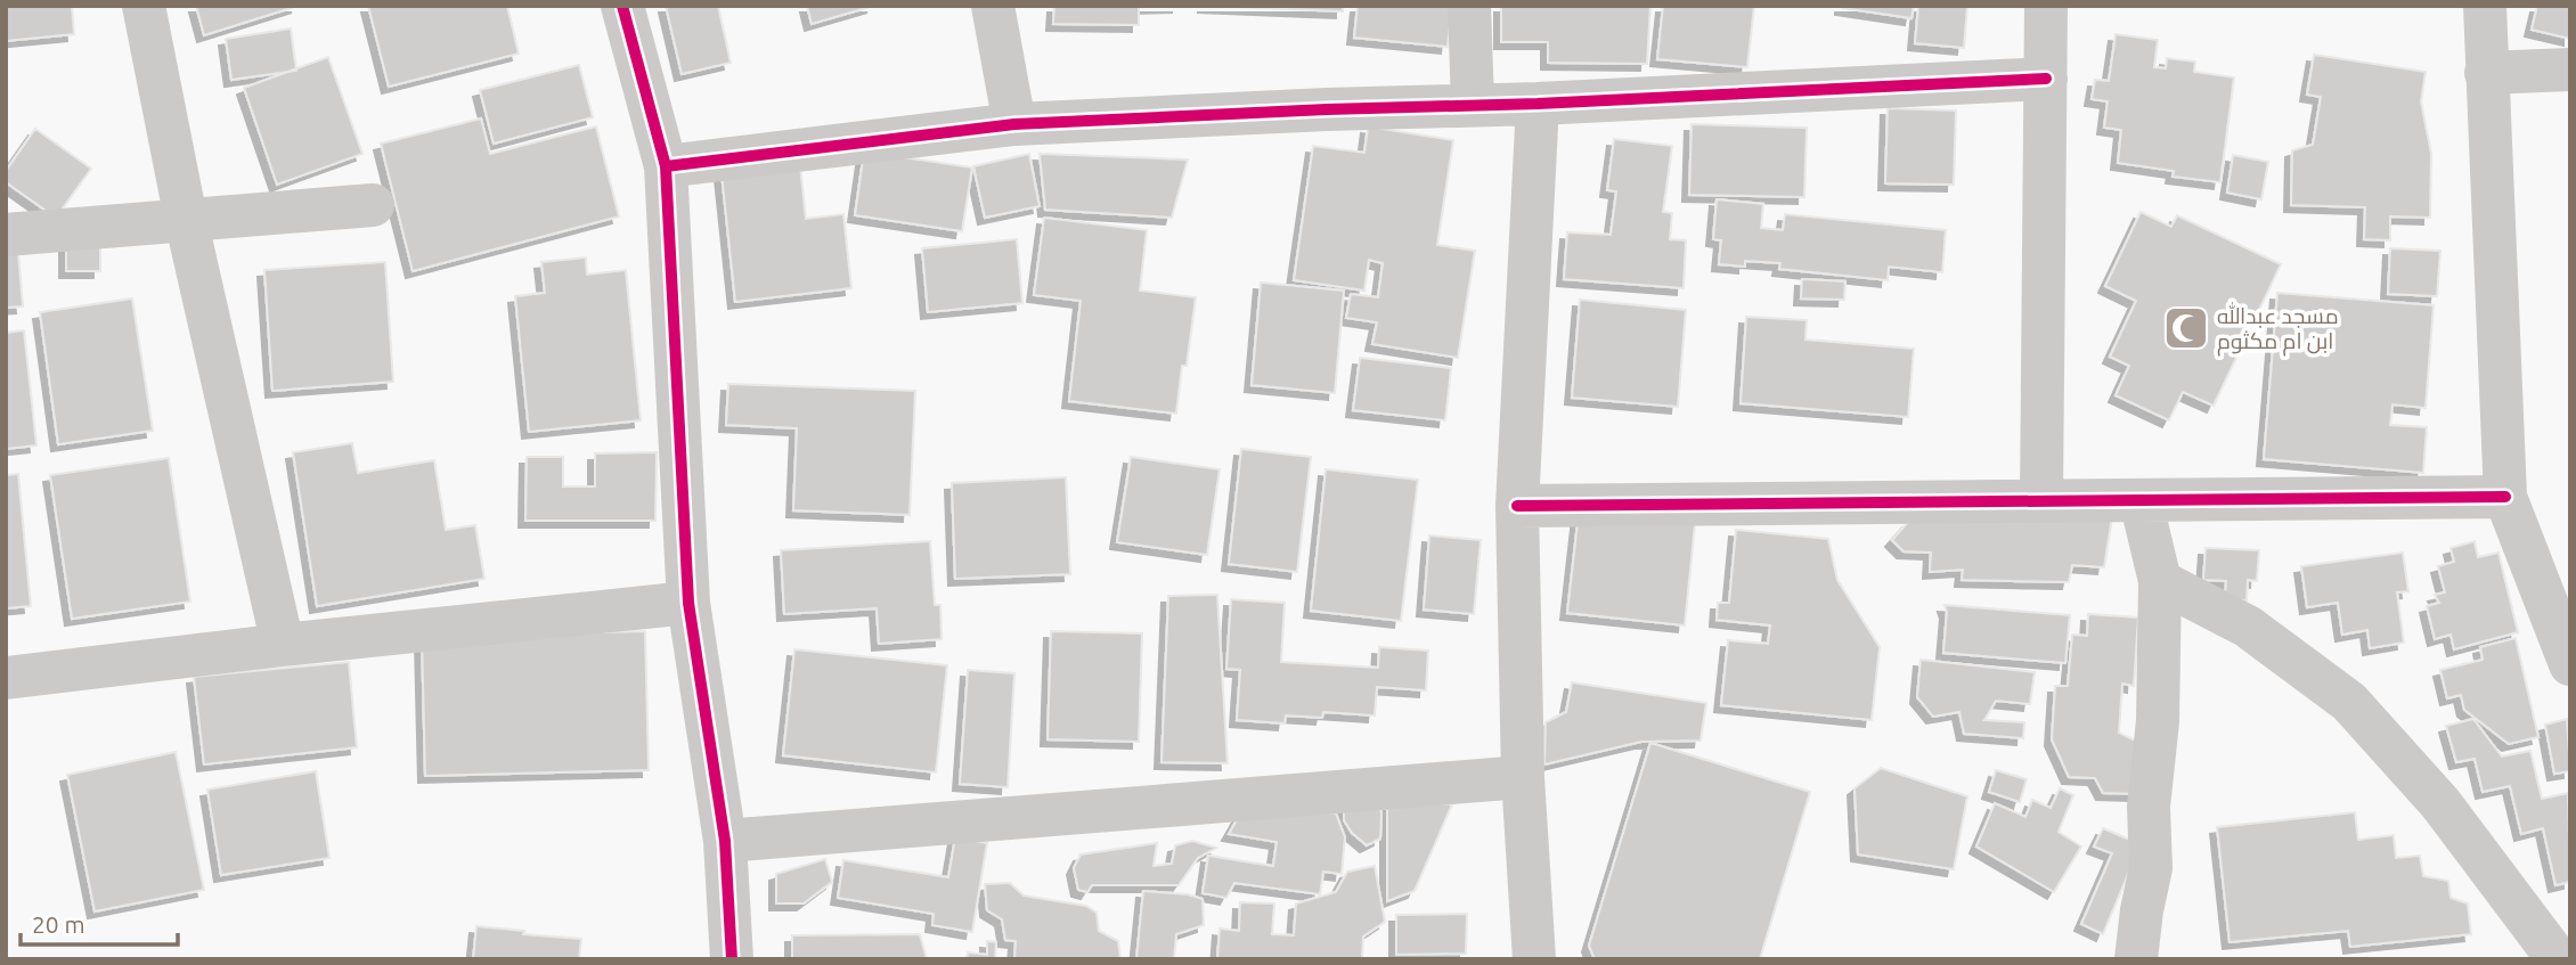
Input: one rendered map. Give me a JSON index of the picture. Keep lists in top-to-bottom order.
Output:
{
  "places": {
    "mosque": ["مسجد عبدالله ابن ام مكثوم"]
  },
  "scale_bar": "20 m"
}
